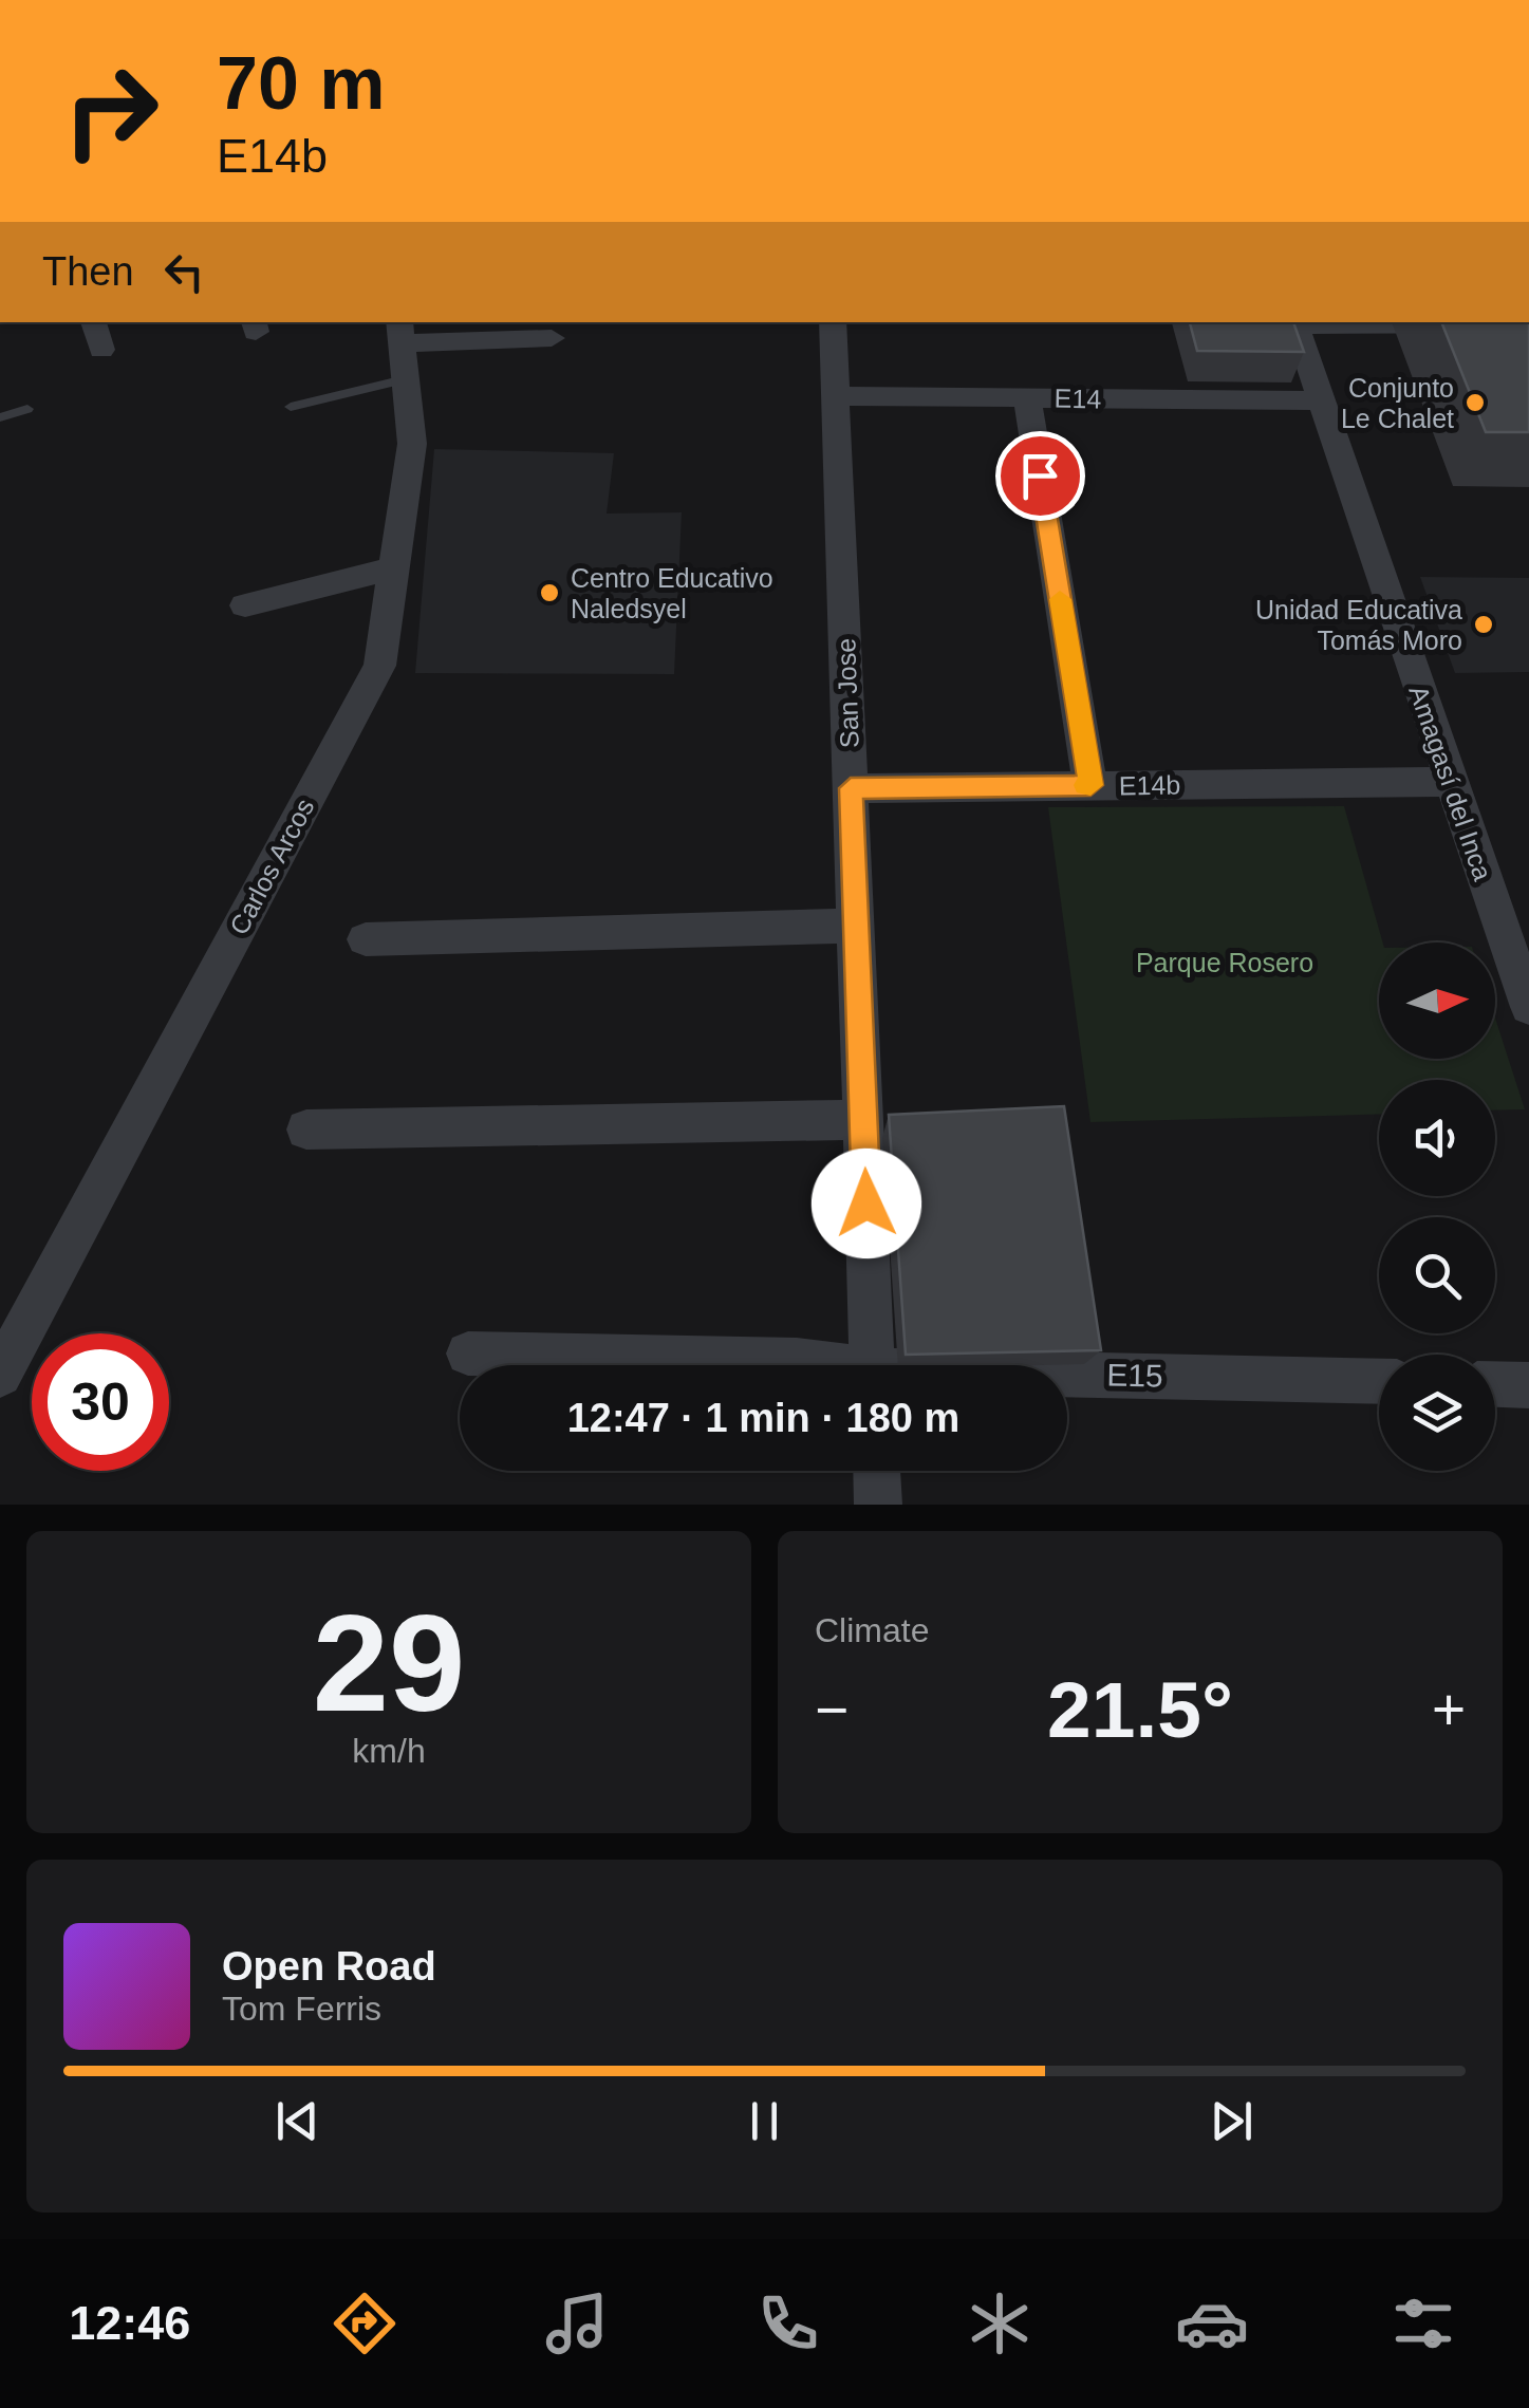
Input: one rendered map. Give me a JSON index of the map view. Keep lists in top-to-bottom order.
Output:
{
  "streets": {
    "street": [
      "E14",
      "San Jose",
      "Amagasí del Inca",
      "E14b",
      "Carlos Arcos",
      "E15"
    ]
  },
  "crossings": [
    ["E14", "San Jose"],
    ["E14", "Amagasí del Inca"],
    ["San Jose", "E14b"],
    ["Amagasí del Inca", "E14b"]
  ],
  "parks": ["Parque Rosero"],
  "places": ["Conjunto Le Chalet", "Centro Educativo Naledsyel", "Unidad Educativa Tomás Moro"],
  "north": "right",
  "page": {
    "turn": ["70 m", "E14b"],
    "then": "Then",
    "limit": "30",
    "trip": "12:47 · 1 min · 180 m",
    "tile": [
      ["29", "km/h"],
      "Climate"
    ],
    "heat": ["−", "21.5°", "+"],
    "song": ["Open Road", "Tom Ferris"],
    "tabs": "12:46"
  }
}
